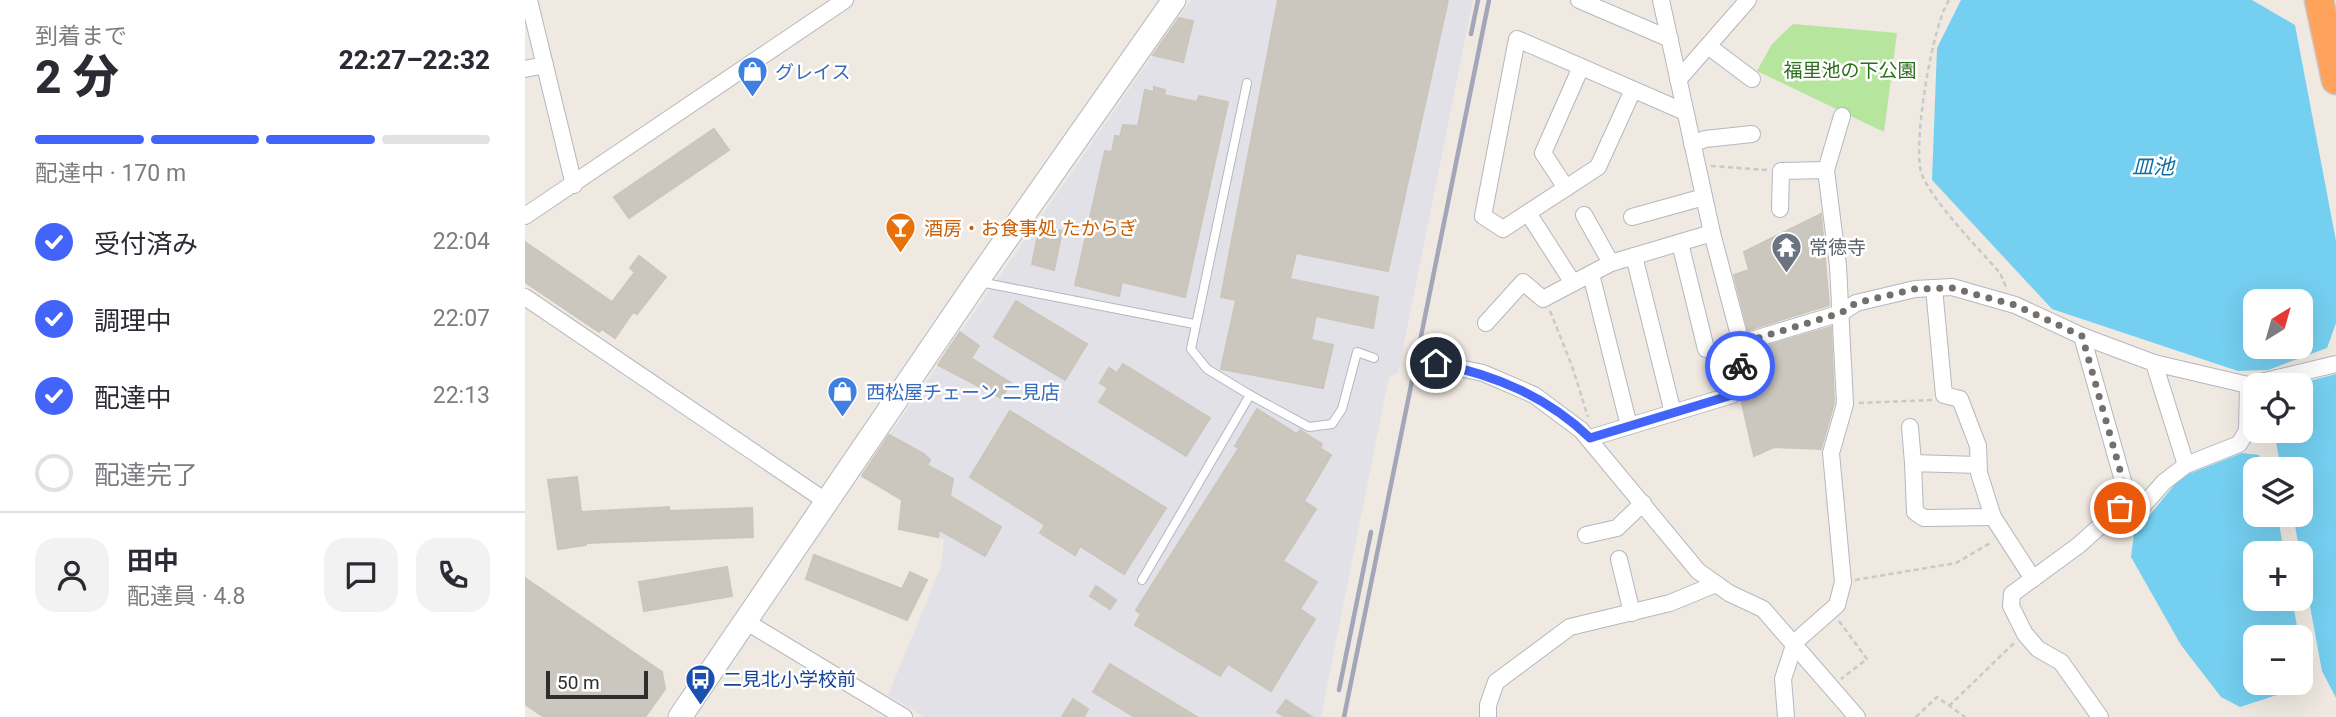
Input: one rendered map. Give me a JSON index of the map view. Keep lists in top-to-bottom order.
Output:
{
  "water": ["皿池"],
  "parks": ["福里池の下公園"],
  "places": {
    "shop": ["グレイス", "西松屋チェーン 二見店"],
    "bar": ["酒房・お食事処 たからぎ"],
    "temple": ["常徳寺"],
    "bus stop": ["二見北小学校前"]
  },
  "scale_bar": "50 m",
  "north": "top right",
  "page": {
    "heading": ["2 分", "到着まで", "22:27–22:32"],
    "panel": ["田中", "配達員 · 4.8"],
    "bar": "配達中 · 170 m",
    "list": [
      ["受付済み", "22:04"],
      ["調理中", "22:07"],
      ["配達中", "22:13"],
      "配達完了"
    ],
    "map_buttons": ["+", "−"],
    "scale": "50 m"
  }
}
